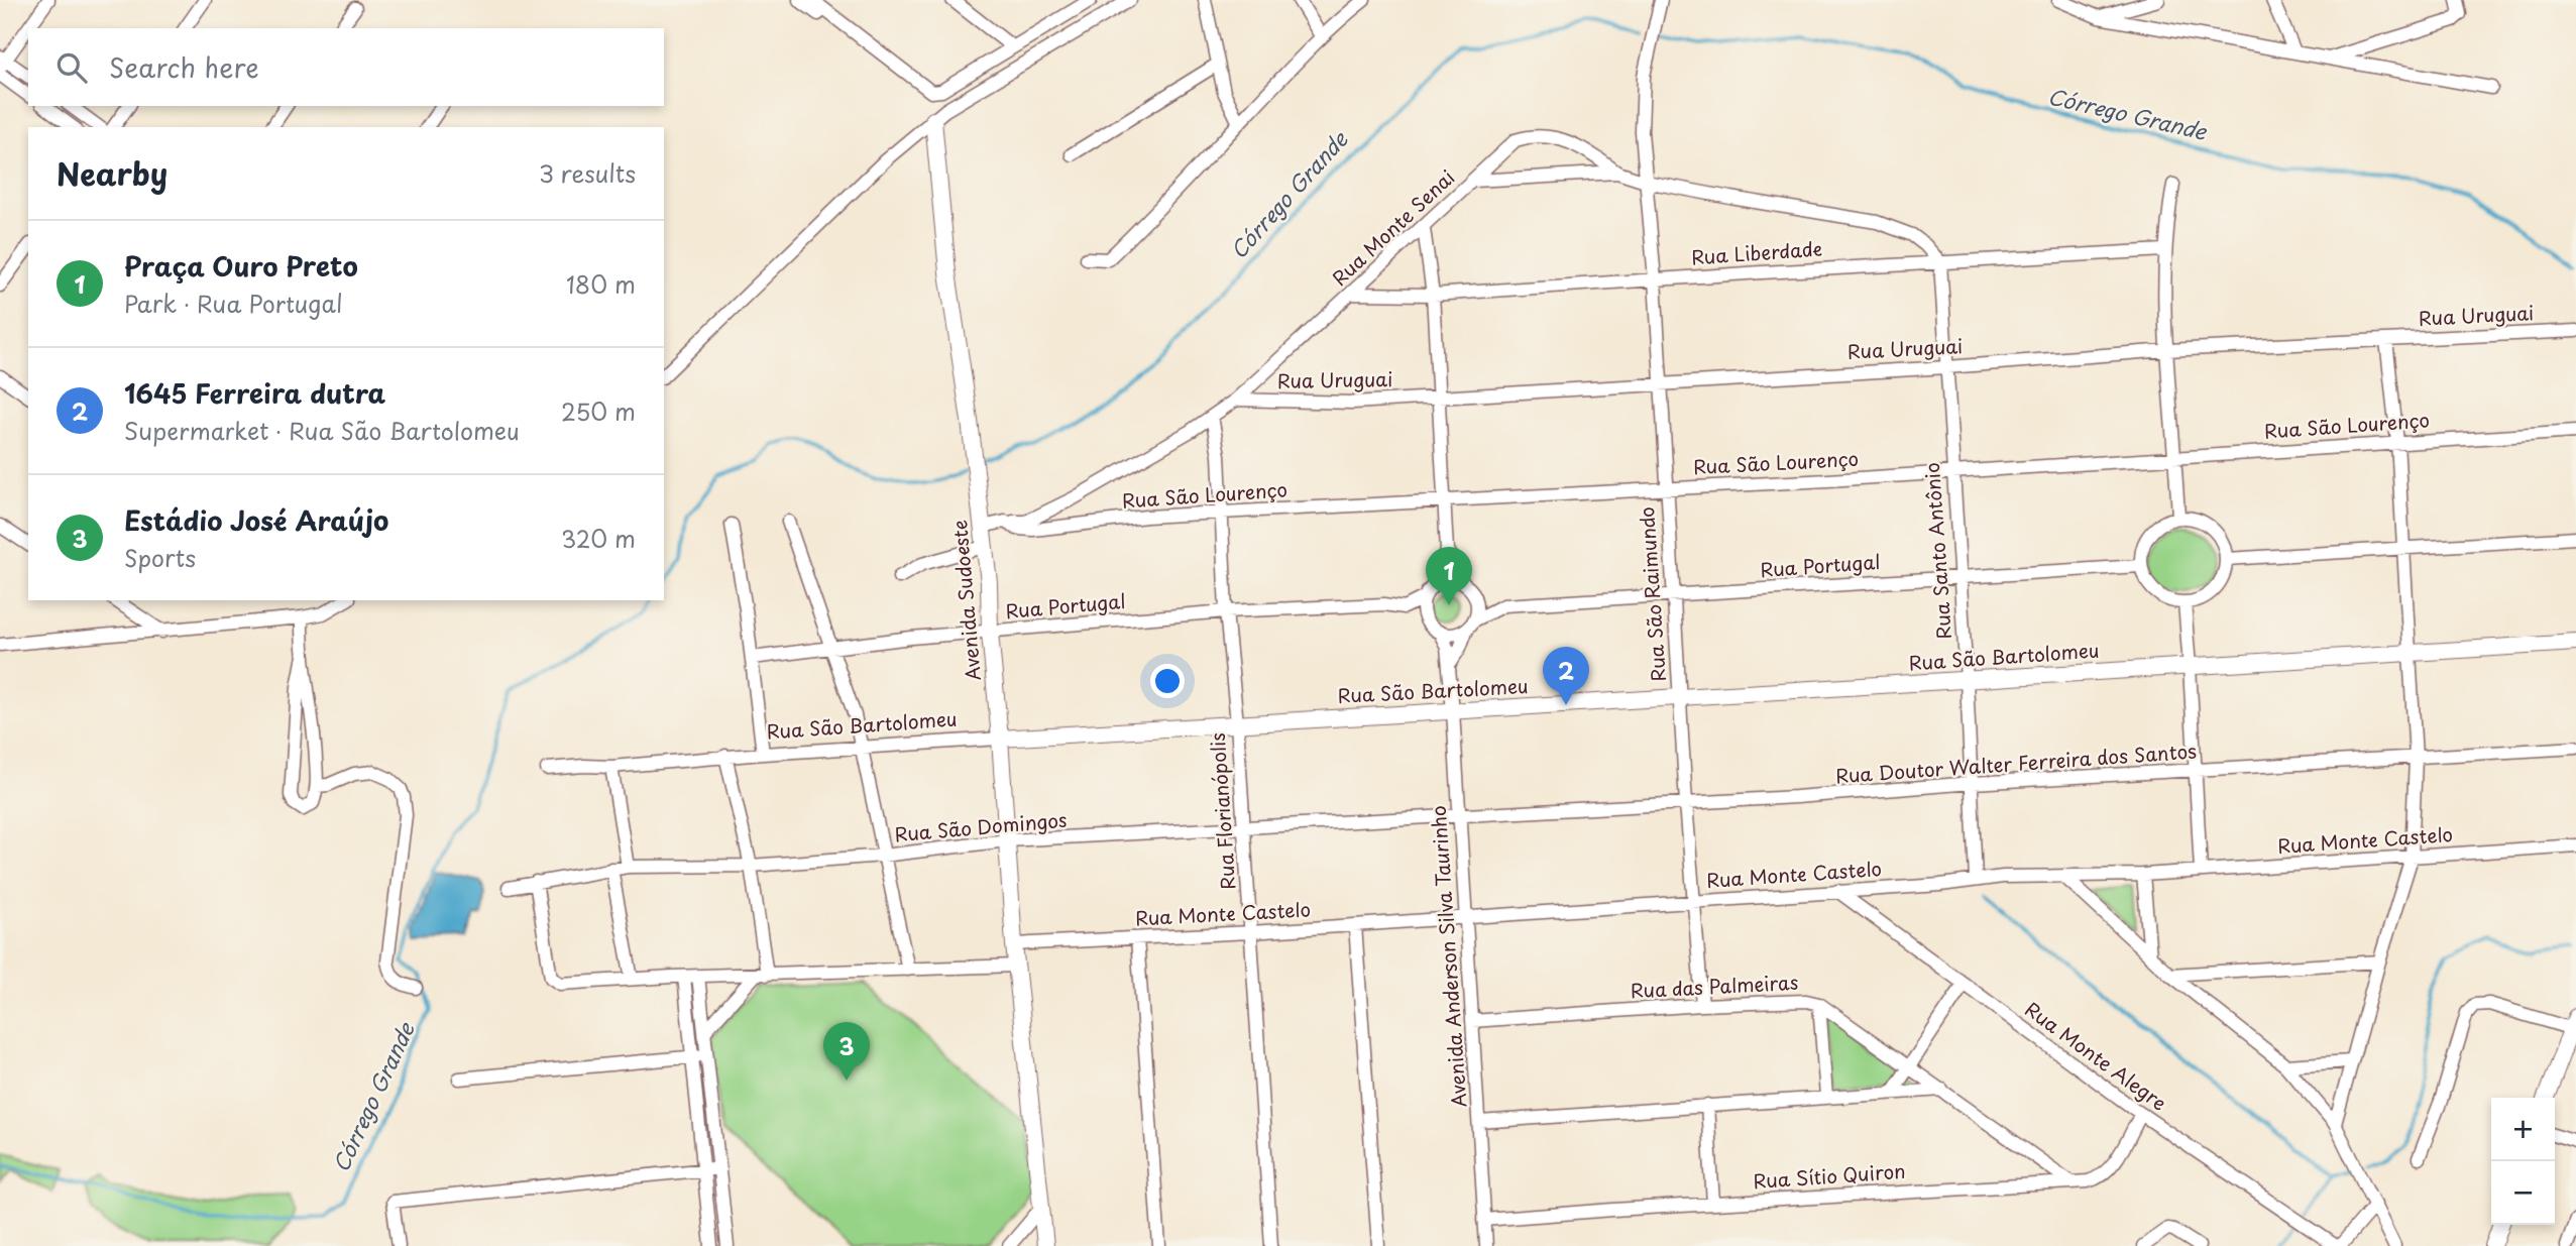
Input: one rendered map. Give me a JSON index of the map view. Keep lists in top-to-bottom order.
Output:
{
  "streets": {
    "street": [
      "Rua Monte Senai",
      "Rua Liberdade",
      "Rua Uruguai",
      "Rua São Lourenço",
      "Rua Santo Antônio",
      "Rua Portugal",
      "Rua São Raimundo",
      "Avenida Sudoeste",
      "Rua São Bartolomeu",
      "Rua Doutor Walter Ferreira dos Santos",
      "Rua Florianópolis",
      "Rua São Domingos",
      "Rua Monte Castelo",
      "Avenida Anderson Silva Taurinho",
      "Rua das Palmeiras",
      "Rua Monte Alegre",
      "Rua Sítio Quiron"
    ]
  },
  "crossings": [
    ["Rua Monte Senai", "Rua Liberdade"],
    ["Rua Monte Senai", "Rua Uruguai"],
    ["Rua Monte Senai", "Rua Florianópolis"],
    ["Rua Liberdade", "Rua Santo Antônio"],
    ["Rua Liberdade", "Rua São Raimundo"],
    ["Rua Uruguai", "Rua Santo Antônio"],
    ["Rua Uruguai", "Rua São Raimundo"],
    ["Rua São Lourenço", "Rua Santo Antônio"],
    ["Rua São Lourenço", "Rua São Raimundo"],
    ["Rua São Lourenço", "Avenida Sudoeste"],
    ["Rua São Lourenço", "Rua Florianópolis"],
    ["Rua Santo Antônio", "Rua Portugal"],
    ["Rua Santo Antônio", "Rua São Bartolomeu"],
    ["Rua Santo Antônio", "Rua Doutor Walter Ferreira dos Santos"],
    ["Rua Santo Antônio", "Rua Monte Castelo"],
    ["Rua Portugal", "Rua São Raimundo"],
    ["Rua Portugal", "Avenida Sudoeste"],
    ["Rua Portugal", "Rua Florianópolis"],
    ["Rua Portugal", "Avenida Anderson Silva Taurinho"],
    ["Rua São Raimundo", "Rua São Bartolomeu"],
    ["Rua São Raimundo", "Rua Doutor Walter Ferreira dos Santos"],
    ["Rua São Raimundo", "Rua Monte Castelo"],
    ["Rua São Raimundo", "Rua das Palmeiras"],
    ["Avenida Sudoeste", "Rua São Bartolomeu"],
    ["Avenida Sudoeste", "Rua São Domingos"],
    ["Avenida Sudoeste", "Rua Monte Castelo"],
    ["Rua São Bartolomeu", "Rua Florianópolis"],
    ["Rua São Bartolomeu", "Avenida Anderson Silva Taurinho"],
    ["Rua Doutor Walter Ferreira dos Santos", "Rua São Domingos"],
    ["Rua Doutor Walter Ferreira dos Santos", "Avenida Anderson Silva Taurinho"],
    ["Rua Florianópolis", "Rua São Domingos"],
    ["Rua Florianópolis", "Rua Monte Castelo"],
    ["Rua São Domingos", "Avenida Anderson Silva Taurinho"],
    ["Rua Monte Castelo", "Avenida Anderson Silva Taurinho"],
    ["Rua Monte Castelo", "Rua Monte Alegre"],
    ["Avenida Anderson Silva Taurinho", "Rua das Palmeiras"],
    ["Avenida Anderson Silva Taurinho", "Rua Sítio Quiron"],
    ["Rua das Palmeiras", "Rua Sítio Quiron"],
    ["Rua Monte Alegre", "Rua Sítio Quiron"]
  ],
  "water": ["Córrego Grande"],
  "page": {
    "search": "Search here",
    "heading": ["Nearby", "3 results"],
    "list": [
      {
        "mark": "1",
        "name": "Praça Ouro Preto",
        "note": "Park · Rua Portugal",
        "value": "180 m"
      },
      {
        "mark": "2",
        "name": "1645 Ferreira dutra",
        "note": "Supermarket · Rua São Bartolomeu",
        "value": "250 m"
      },
      {
        "mark": "3",
        "name": "Estádio José Araújo",
        "note": "Sports",
        "value": "320 m"
      }
    ],
    "pins": ["1", "2", "3"],
    "map_buttons": ["+", "−"]
  }
}
